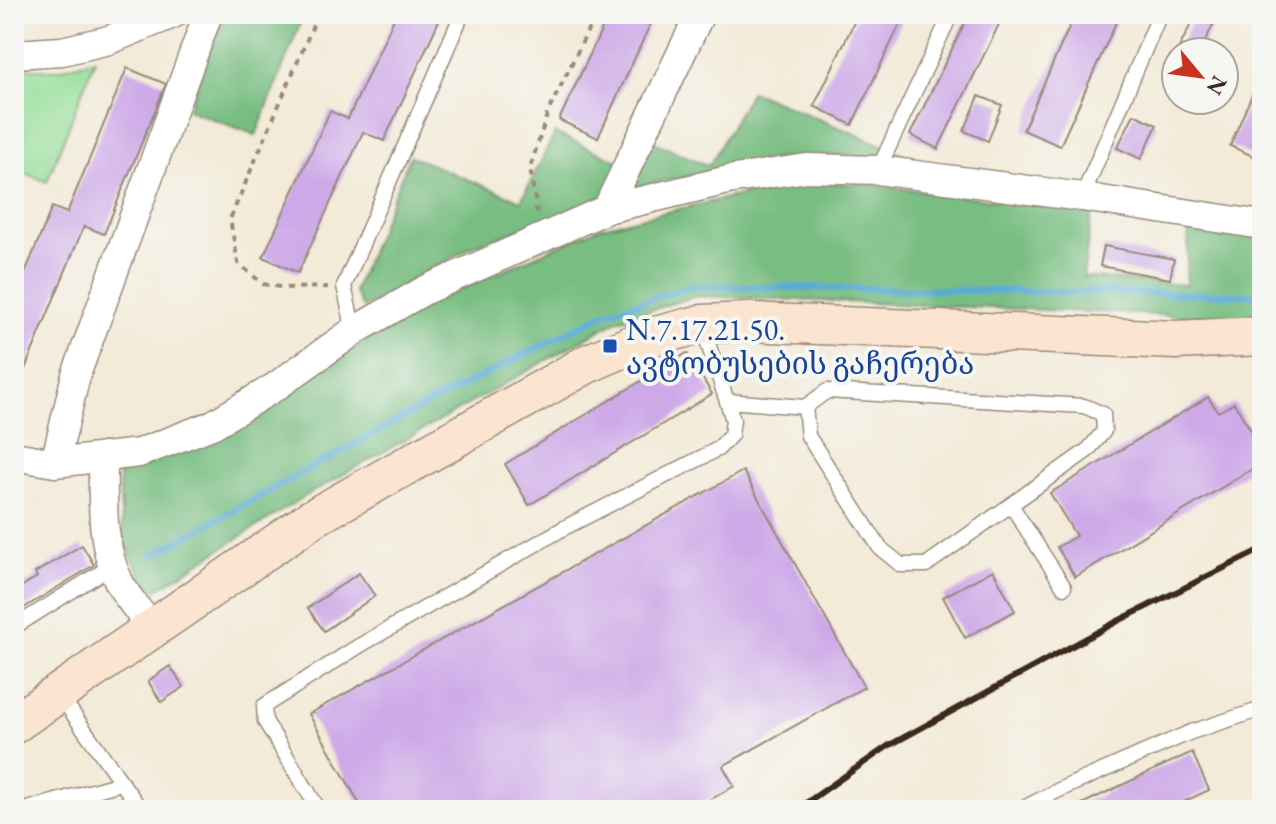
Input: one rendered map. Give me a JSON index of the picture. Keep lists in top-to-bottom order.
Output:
{
  "places": {
    "transit": ["N.7.17.21.50. ავტობუსების გაჩერება"]
  },
  "north": "bottom right"
}
